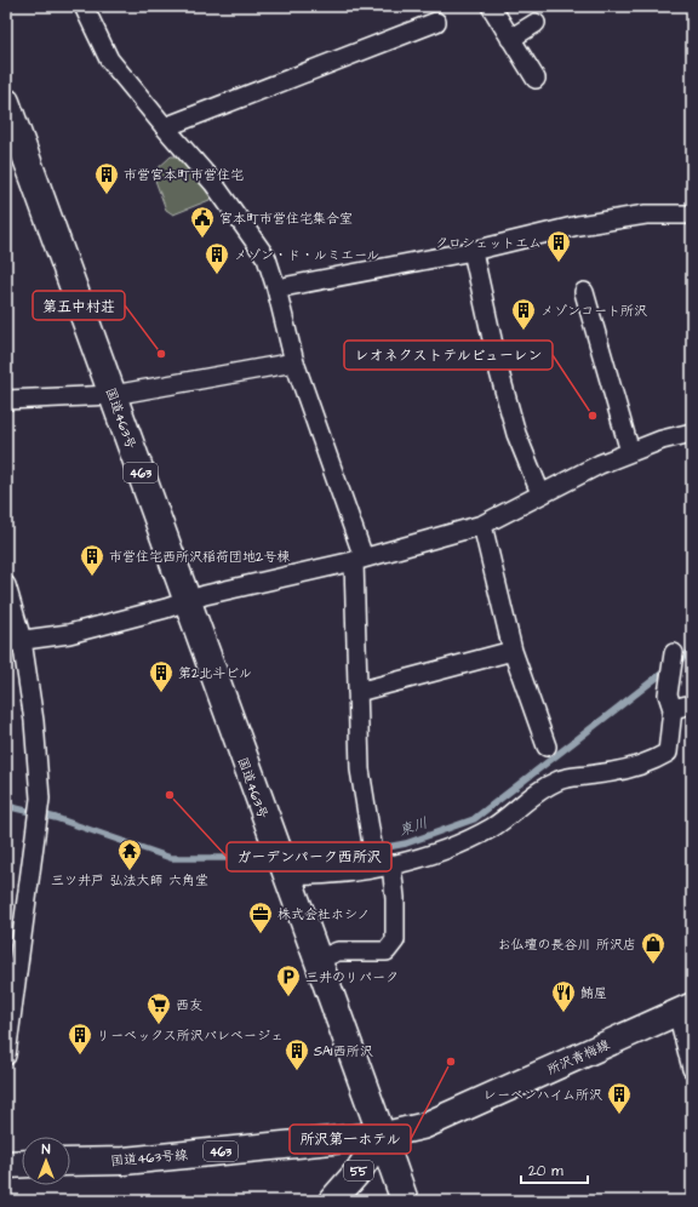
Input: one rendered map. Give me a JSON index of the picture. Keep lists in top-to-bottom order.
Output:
{
  "streets": {
    "main road": [
      "国道463号",
      "463",
      "所沢青梅線",
      "国道463号線",
      "55"
    ]
  },
  "crossings": [
    ["国道463号", "所沢青梅線"],
    ["国道463号", "国道463号線"],
    ["国道463号", "55"],
    ["所沢青梅線", "国道463号線"],
    ["所沢青梅線", "55"],
    ["国道463号線", "55"]
  ],
  "water": ["東川"],
  "places": {
    "building": [
      "市営宮本町市営住宅",
      "クロシェットエム",
      "メゾン・ド・ルミエール",
      "メゾンコート所沢",
      "市営住宅西所沢稲荷団地2号棟",
      "第2北斗ビル",
      "リーベックス所沢バレベージェ",
      "SAI西所沢",
      "レーベンハイム所沢"
    ],
    "public building": ["宮本町市営住宅集合室"],
    "other": [
      "第五中村荘",
      "レオネクストテルビューレン",
      "ガーデンパーク西所沢",
      "所沢第一ホテル"
    ],
    "temple": ["三ツ井戸 弘法大師 六角堂"],
    "office": ["株式会社ホシノ"],
    "shop": ["お仏壇の長谷川 所沢店"],
    "parking": ["三井のリパーク"],
    "restaurant": ["鮪屋"],
    "supermarket": ["西友"]
  },
  "scale_bar": "20 m",
  "north": "top"
}
